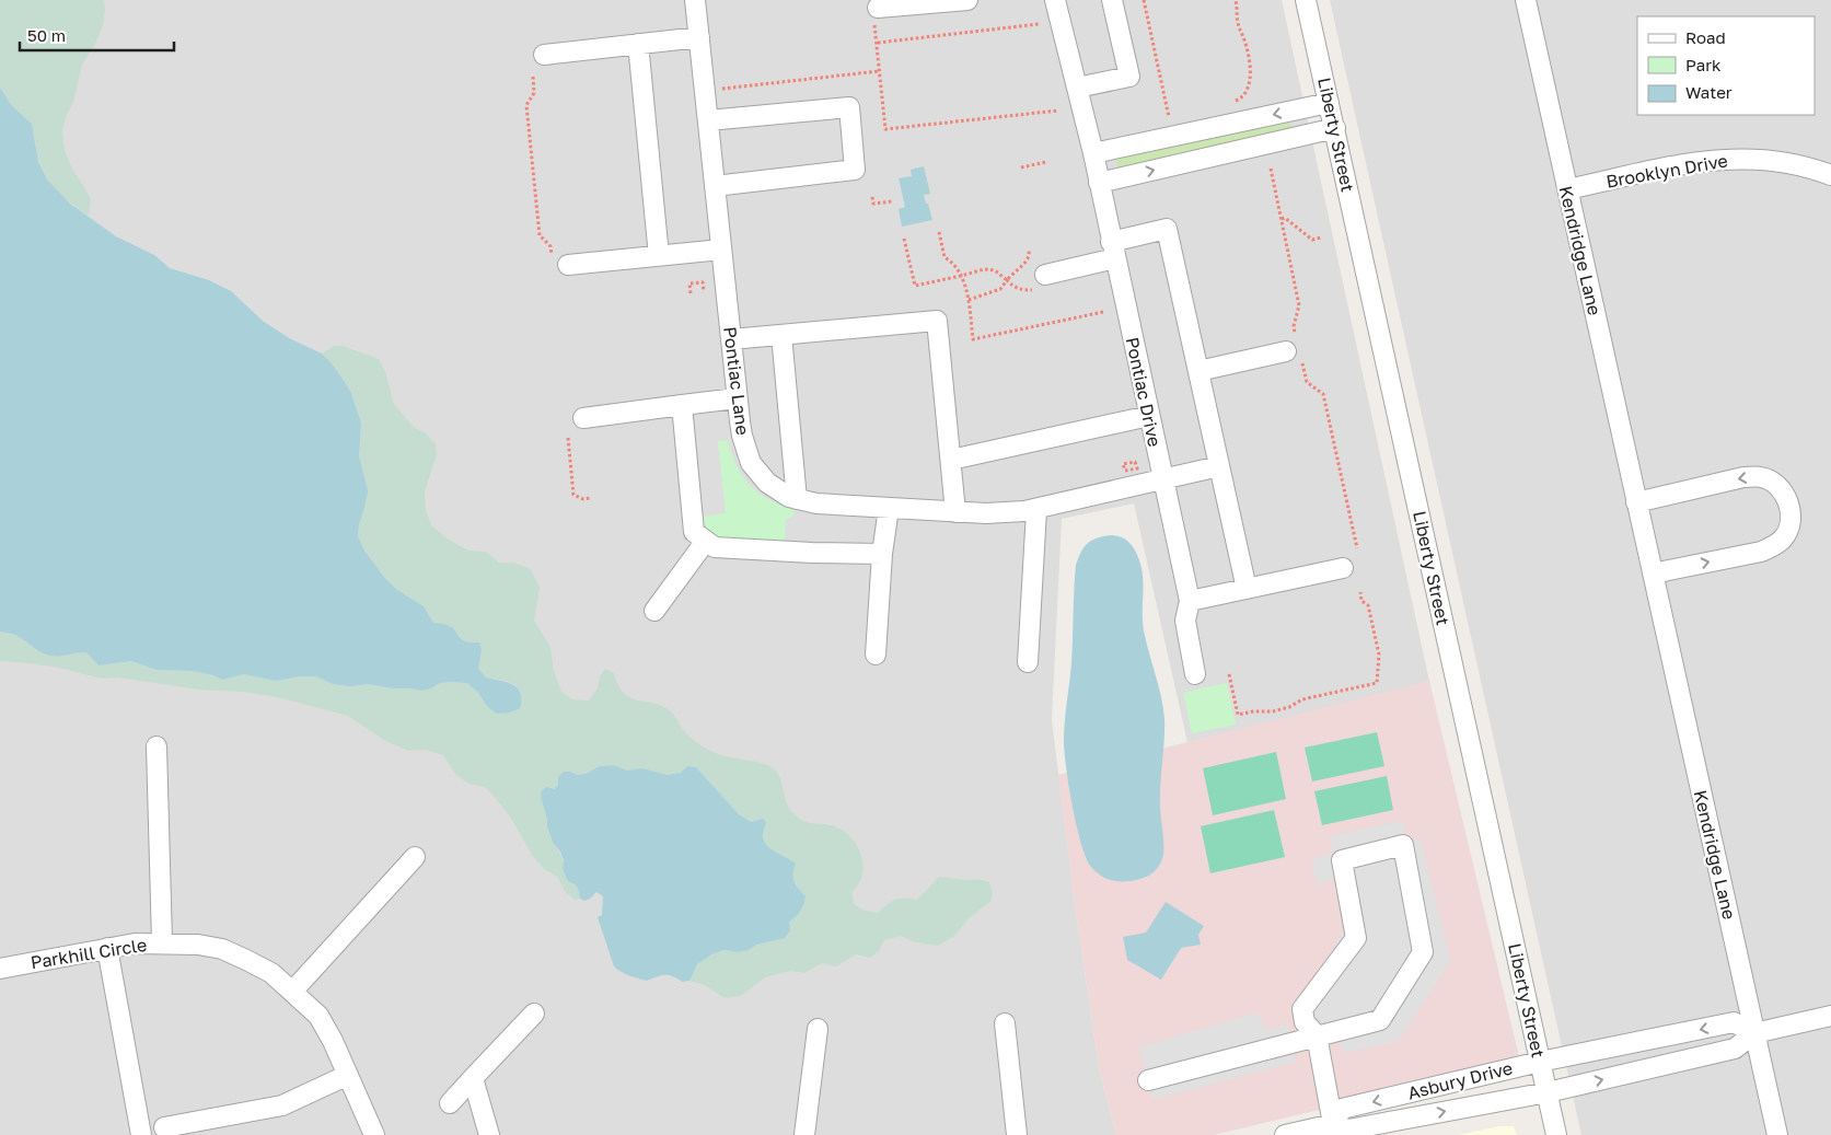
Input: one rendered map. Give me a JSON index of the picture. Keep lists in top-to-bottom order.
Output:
{
  "streets": {
    "street": [
      "Liberty Street",
      "Brooklyn Drive",
      "Kendridge Lane",
      "Pontiac Lane",
      "Pontiac Drive",
      "Parkhill Circle",
      "Asbury Drive"
    ]
  },
  "crossings": [
    ["Liberty Street", "Asbury Drive"],
    ["Brooklyn Drive", "Kendridge Lane"],
    ["Kendridge Lane", "Asbury Drive"],
    ["Pontiac Lane", "Pontiac Drive"]
  ],
  "legend": ["Road", "Park", "Water"],
  "scale_bar": "50 m"
}
